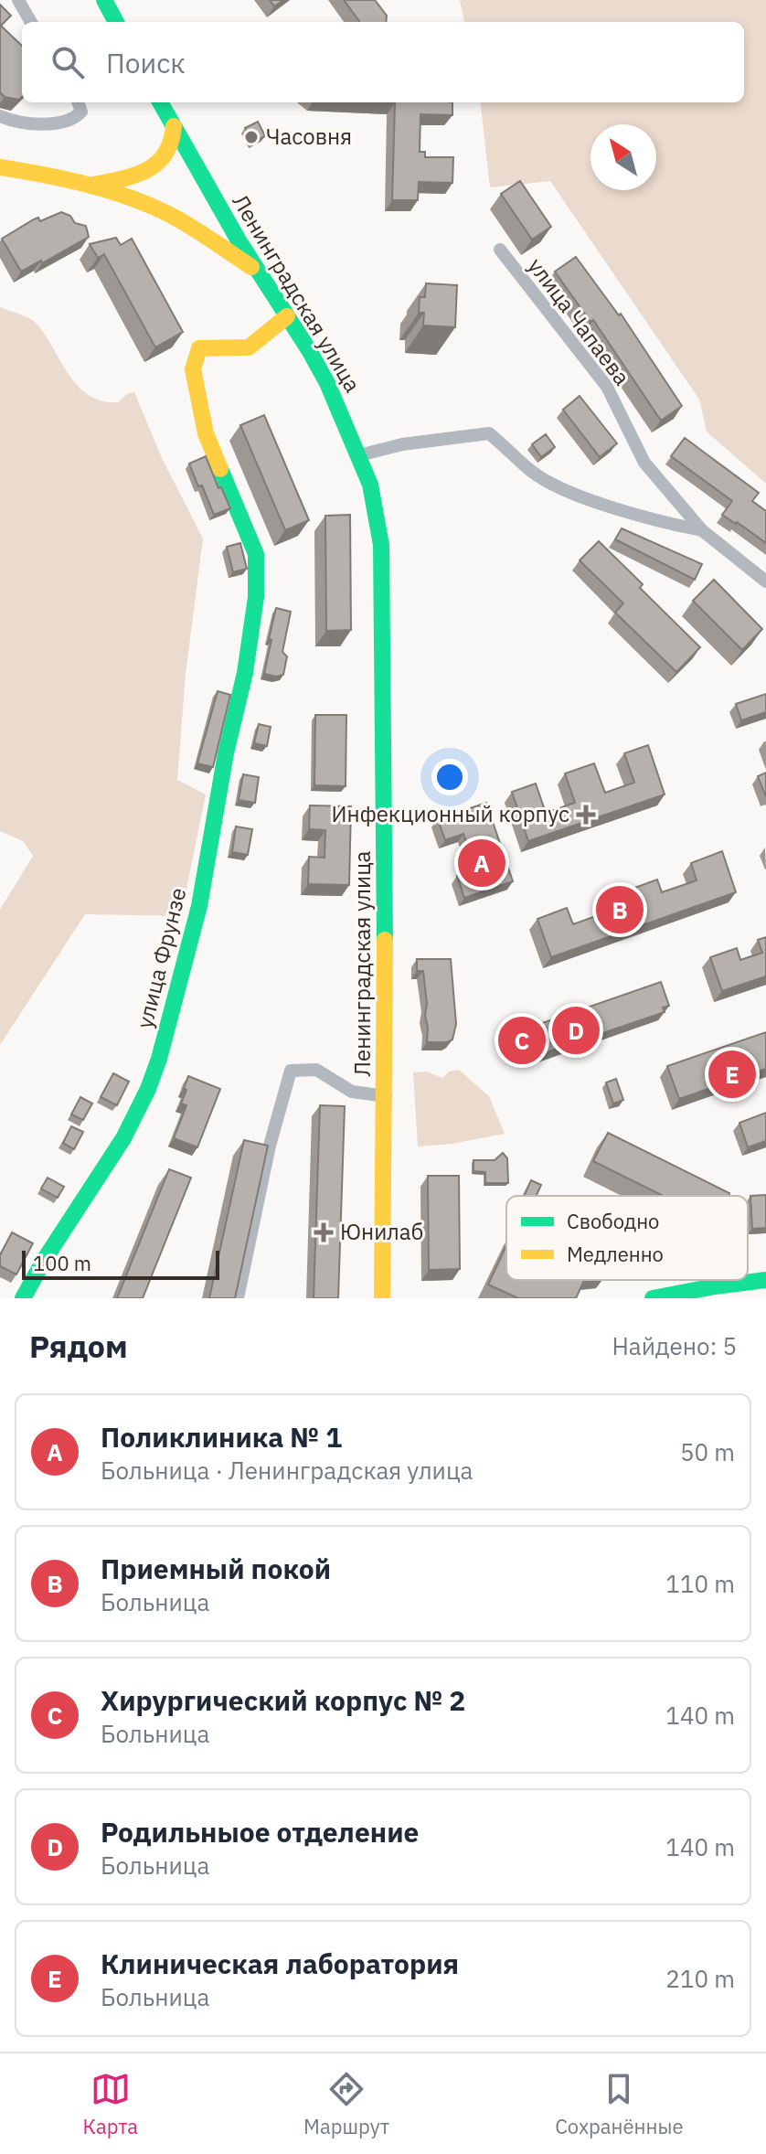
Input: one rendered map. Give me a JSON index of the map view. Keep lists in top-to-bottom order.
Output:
{
  "streets": {
    "main road": ["Ленинградская улица", "улица Фрунзе"],
    "street": ["улица Чапаева"]
  },
  "crossings": [
    ["Ленинградская улица", "улица Фрунзе"]
  ],
  "places": {
    "other": ["Часовня"],
    "health": ["Инфекционный корпус", "Юнилаб"]
  },
  "legend": ["Свободно", "Медленно"],
  "scale_bar": "100 m",
  "north": "top left",
  "page": {
    "search": "Поиск",
    "pins": [
      "A",
      "B",
      "D",
      "C",
      "E"
    ],
    "scale": "100 m",
    "heading": ["Рядом", "Найдено: 5"],
    "list": [
      {
        "mark": "A",
        "name": "Поликлиника № 1",
        "note": "Больница · Ленинградская улица",
        "value": "50 m"
      },
      {
        "mark": "B",
        "name": "Приемный покой",
        "note": "Больница",
        "value": "110 m"
      },
      {
        "mark": "C",
        "name": "Хирургический корпус № 2",
        "note": "Больница",
        "value": "140 m"
      },
      {
        "mark": "D",
        "name": "Родильныое отделение",
        "note": "Больница",
        "value": "140 m"
      },
      {
        "mark": "E",
        "name": "Клиническая лаборатория",
        "note": "Больница",
        "value": "210 m"
      }
    ],
    "nav": ["Карта", "Маршрут", "Сохранённые"]
  }
}
